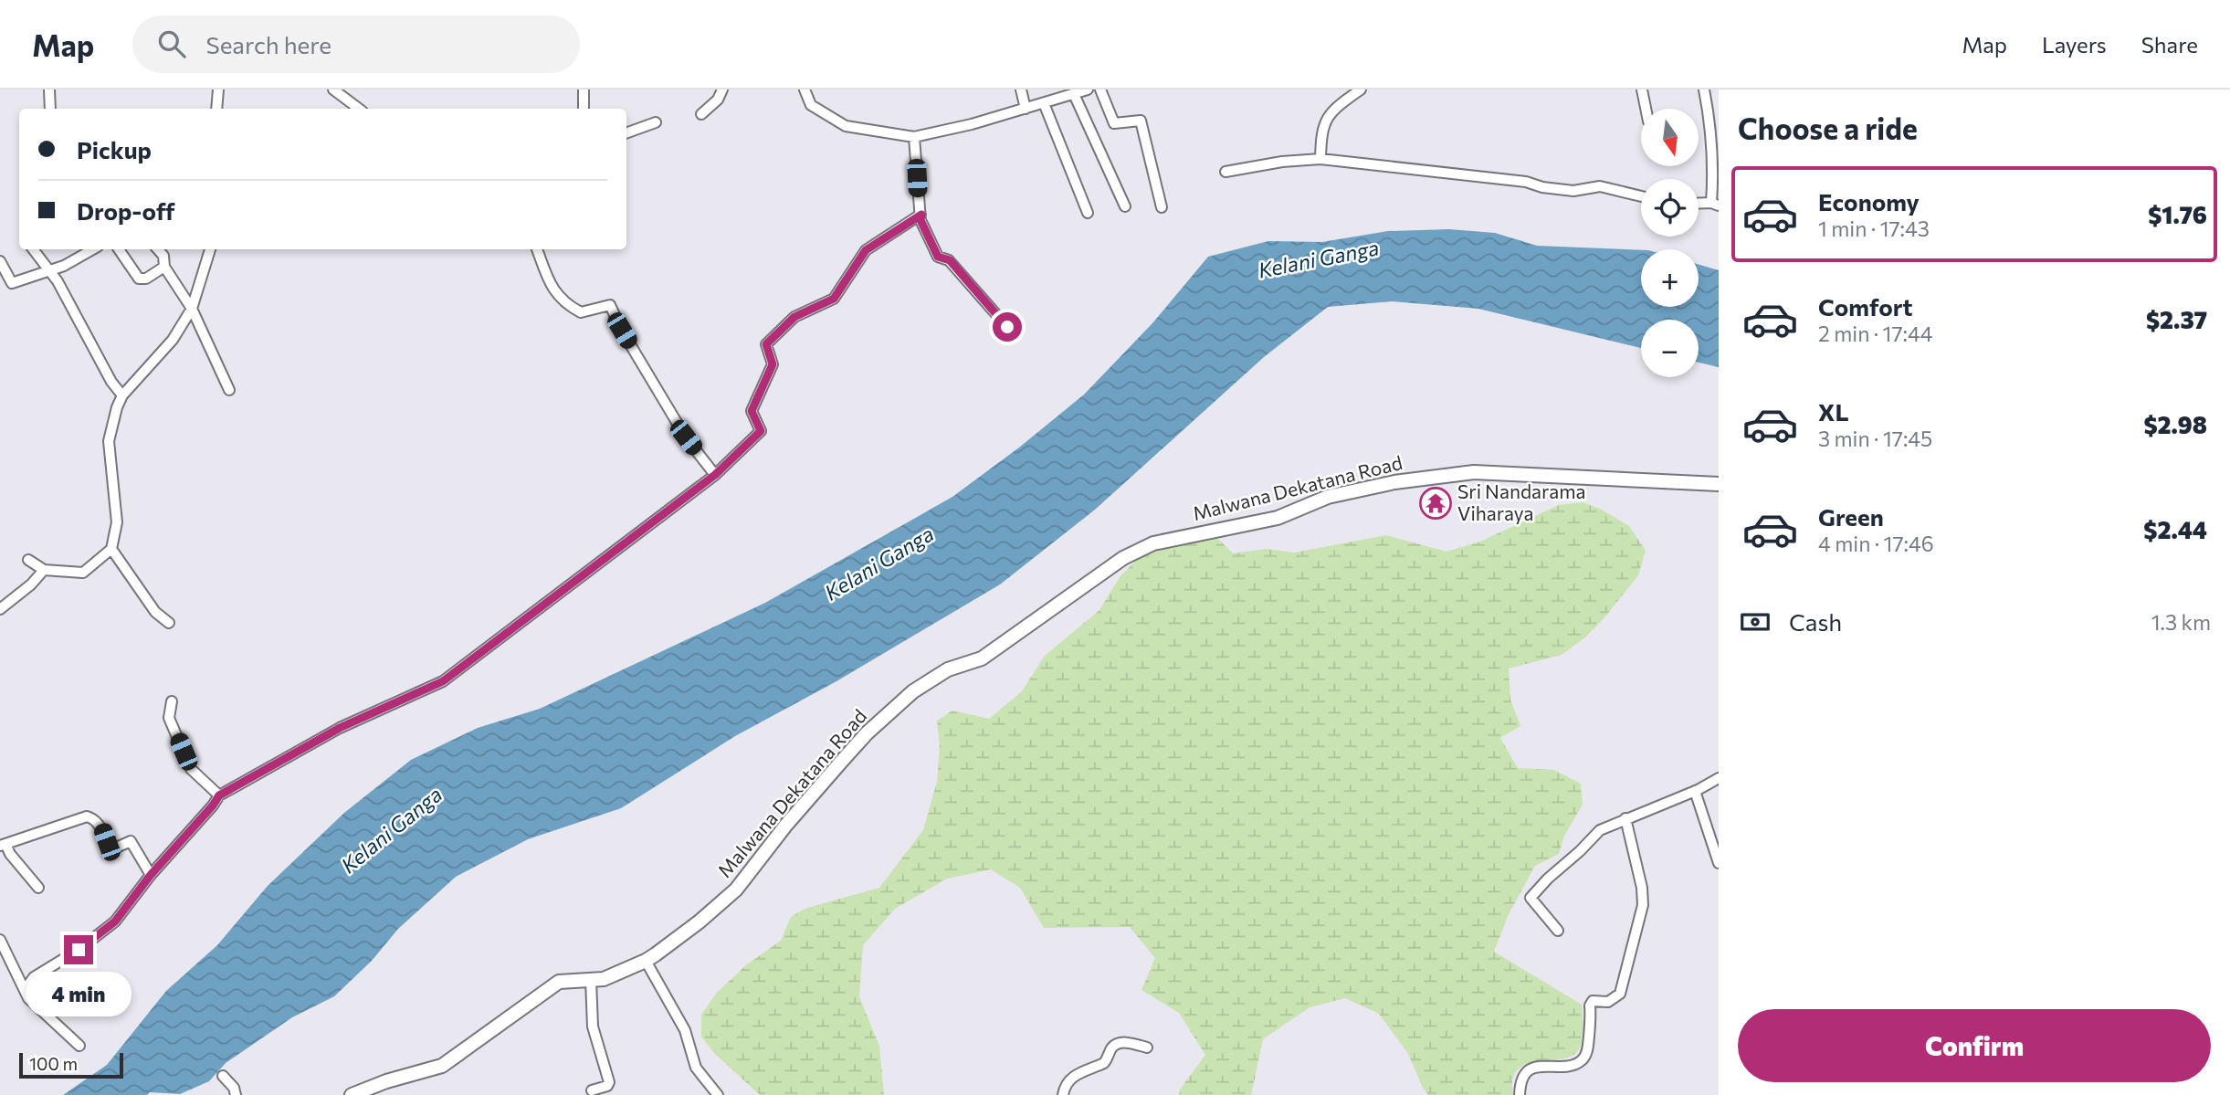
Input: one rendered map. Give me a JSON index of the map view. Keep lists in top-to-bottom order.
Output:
{
  "streets": {
    "main road": ["Malwana Dekatana Road"]
  },
  "water": ["Kelani Ganga"],
  "places": {
    "temple": ["Sri Nandarama Viharaya"]
  },
  "scale_bar": "100 m",
  "north": "bottom",
  "page": {
    "header": "Map",
    "search": "Search here",
    "nav": ["Map", "Layers", "Share"],
    "heading": "Choose a ride",
    "map_buttons": ["+", "−"],
    "banner": ["Pickup", "Drop-off"],
    "list": [
      {
        "name": "Economy",
        "note": "1 min · 17:43",
        "value": "$1.76"
      },
      {
        "name": "Comfort",
        "note": "2 min · 17:44",
        "value": "$2.37"
      },
      {
        "name": "XL",
        "note": "3 min · 17:45",
        "value": "$2.98"
      },
      {
        "name": "Green",
        "note": "4 min · 17:46",
        "value": "$2.44"
      }
    ],
    "pay": ["Cash", "1.3 km"],
    "bubble": "4 min",
    "buttons": "Confirm",
    "scale": "100 m"
  }
}
